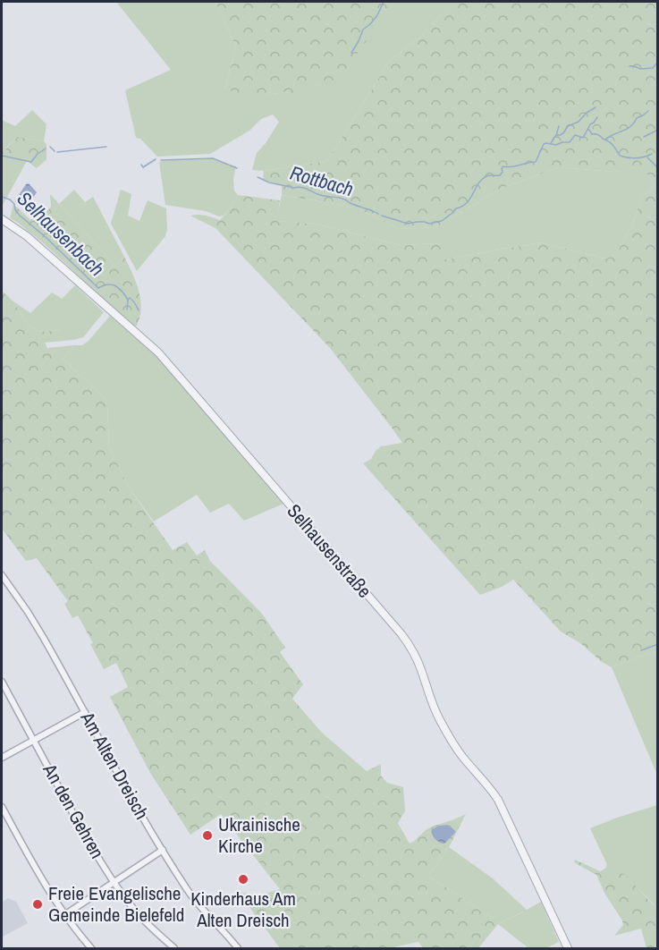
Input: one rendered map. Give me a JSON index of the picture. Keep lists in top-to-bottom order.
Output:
{
  "streets": {
    "street": ["Selhausenstraße", "Am Alten Dreisch", "An den Gehren"]
  },
  "water": ["Rottbach", "Selhausenbach"],
  "places": ["Ukrainische Kirche", "Kinderhaus Am Alten Dreisch", "Freie Evangelische Gemeinde Bielefeld"]
}
